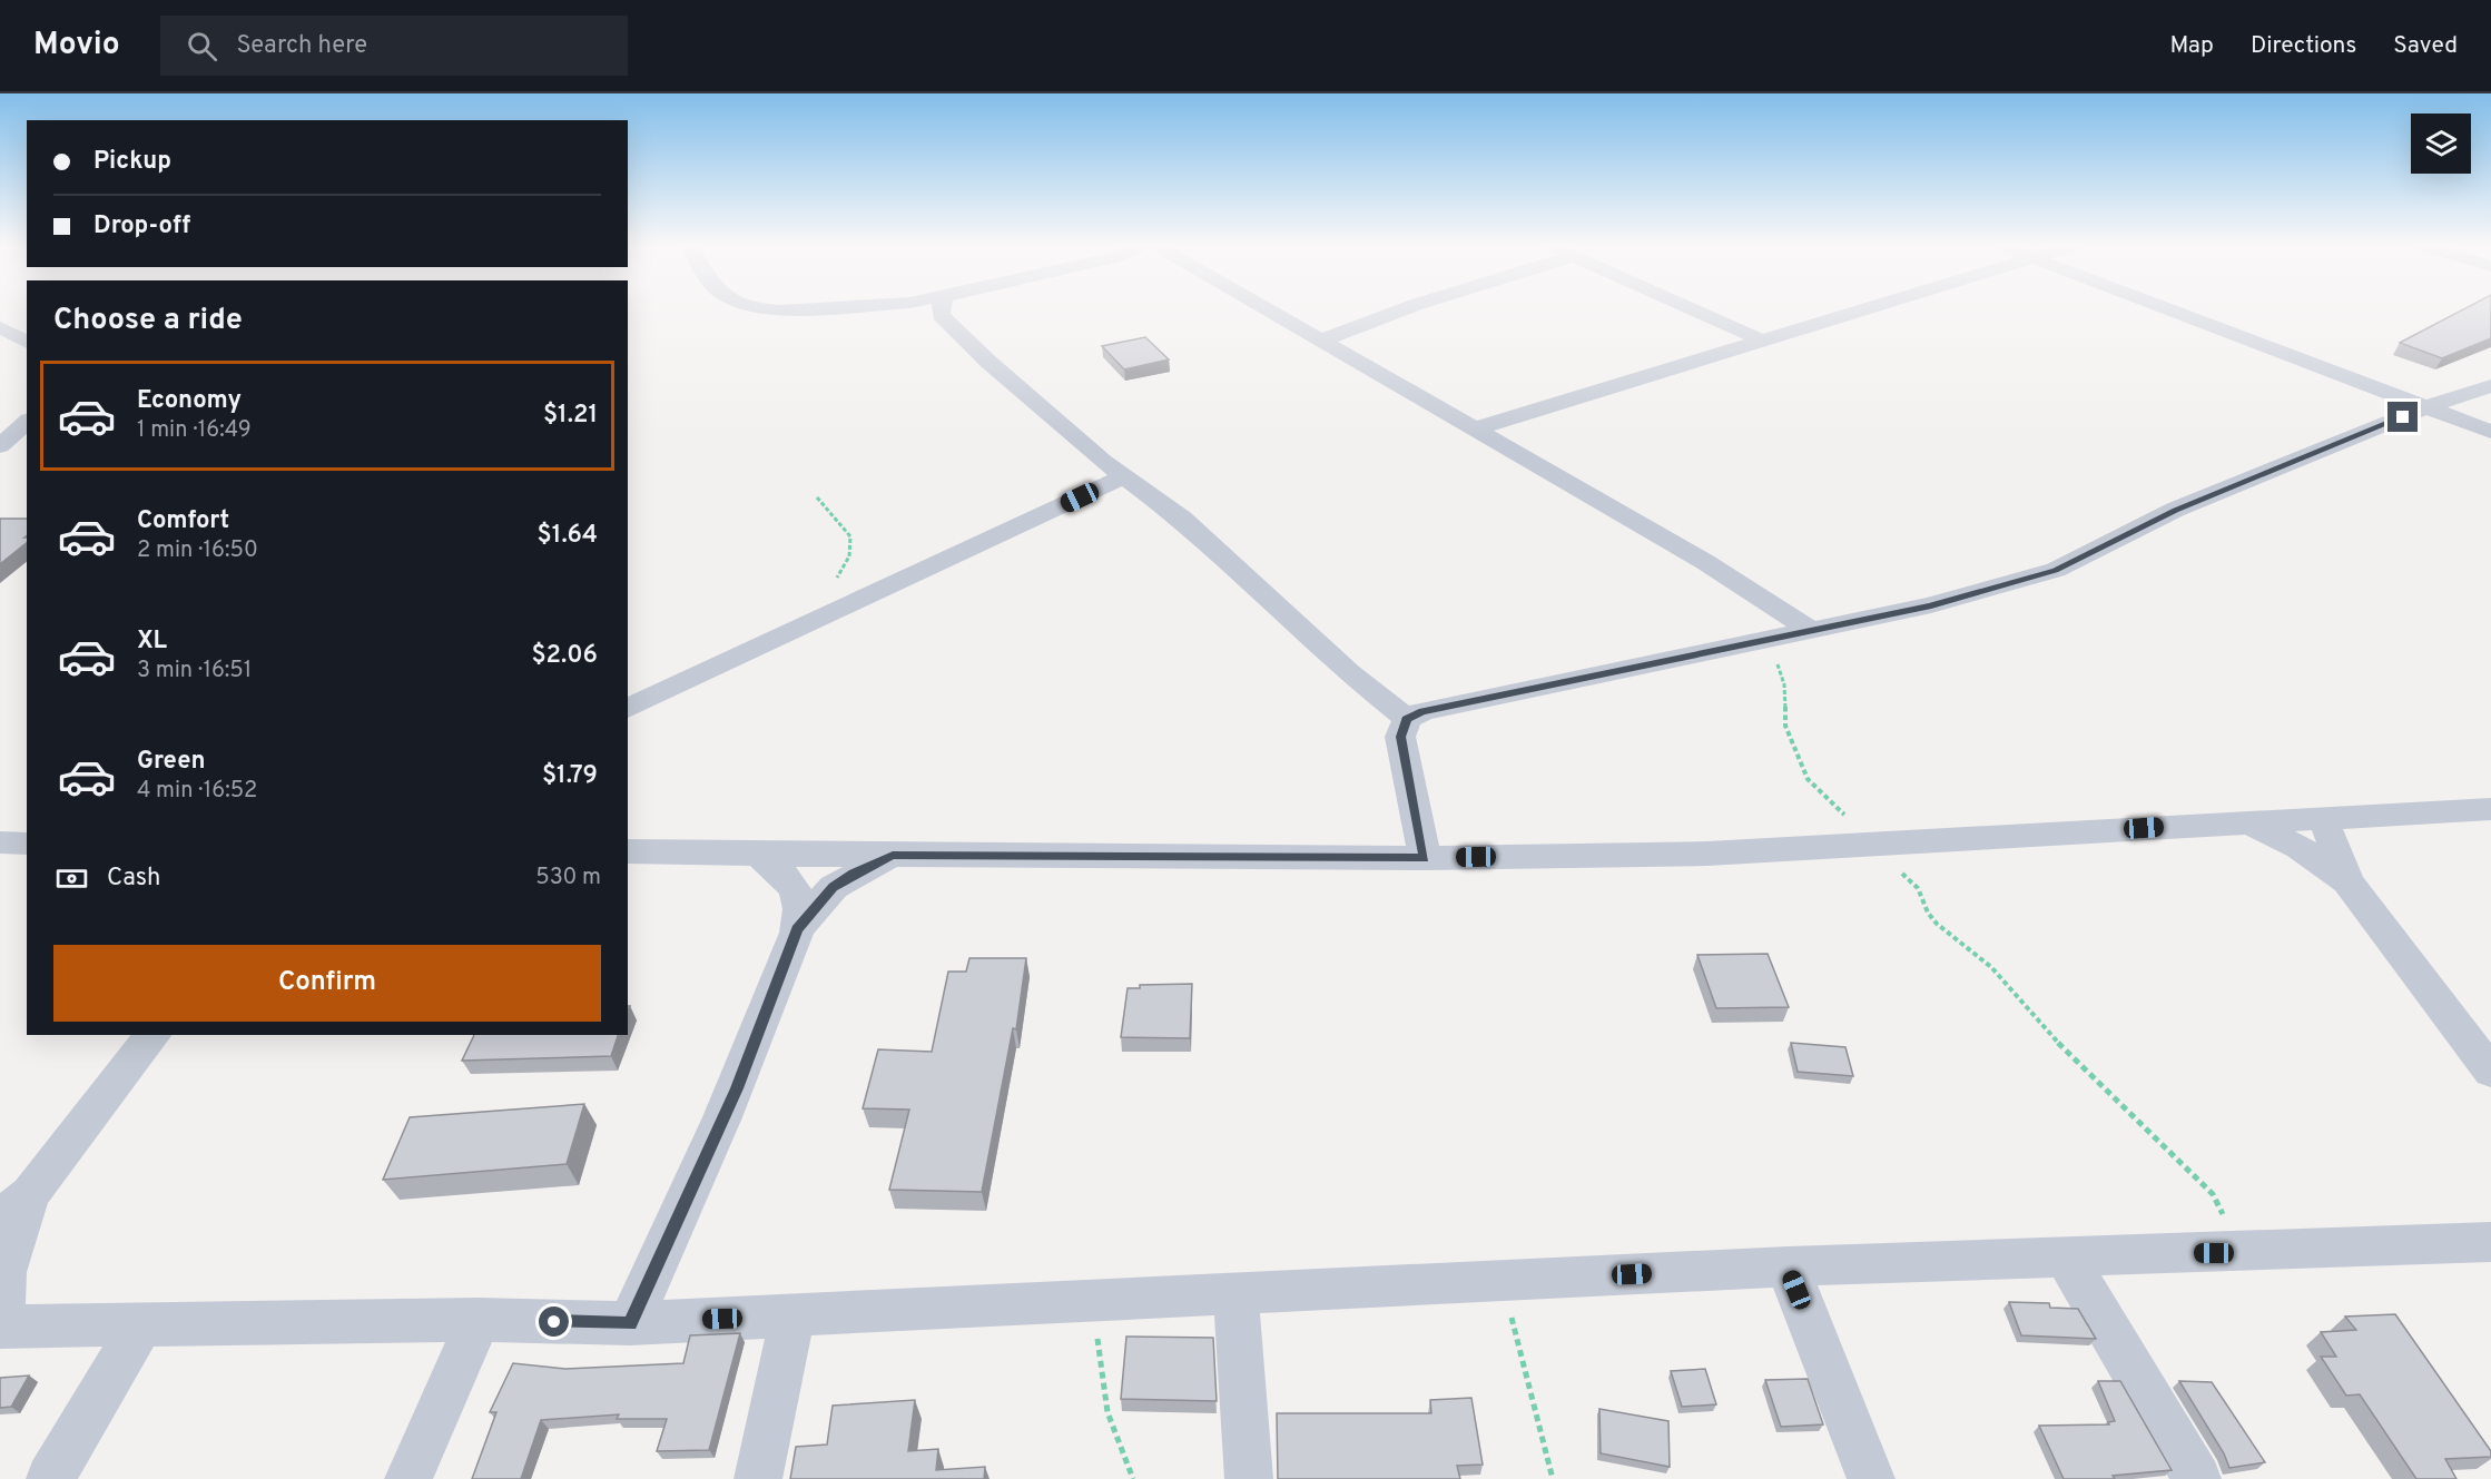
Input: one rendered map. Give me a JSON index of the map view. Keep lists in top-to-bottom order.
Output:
{
  "page": {
    "header": "Movio",
    "search": "Search here",
    "nav": ["Map", "Directions", "Saved"],
    "banner": ["Pickup", "Drop-off"],
    "heading": "Choose a ride",
    "list": [
      {
        "name": "Economy",
        "note": "1 min · 16:49",
        "value": "$1.21"
      },
      {
        "name": "Comfort",
        "note": "2 min · 16:50",
        "value": "$1.64"
      },
      {
        "name": "XL",
        "note": "3 min · 16:51",
        "value": "$2.06"
      },
      {
        "name": "Green",
        "note": "4 min · 16:52",
        "value": "$1.79"
      }
    ],
    "pay": ["Cash", "530 m"],
    "buttons": "Confirm"
  }
}
